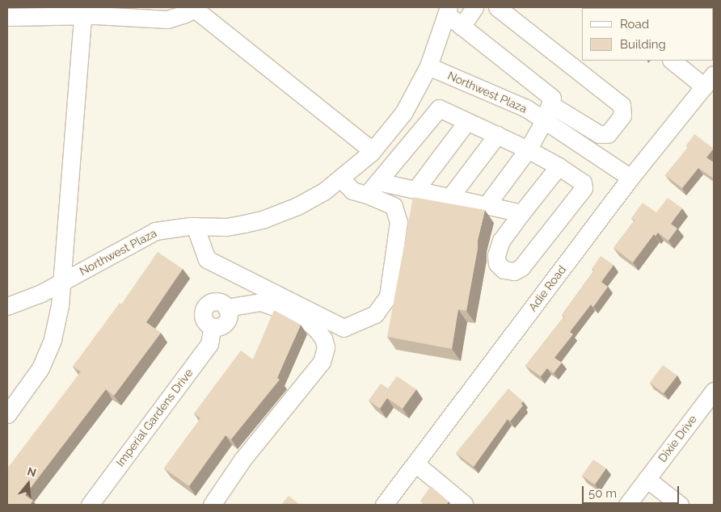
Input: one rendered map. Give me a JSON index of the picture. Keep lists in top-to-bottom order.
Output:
{
  "streets": {
    "street": [
      "Northwest Plaza",
      "Adie Road",
      "Imperial Gardens Drive",
      "Dixie Drive"
    ]
  },
  "crossings": [
    ["Northwest Plaza", "Adie Road"]
  ],
  "legend": ["Road", "Building"],
  "scale_bar": "50 m",
  "north": "top"
}
